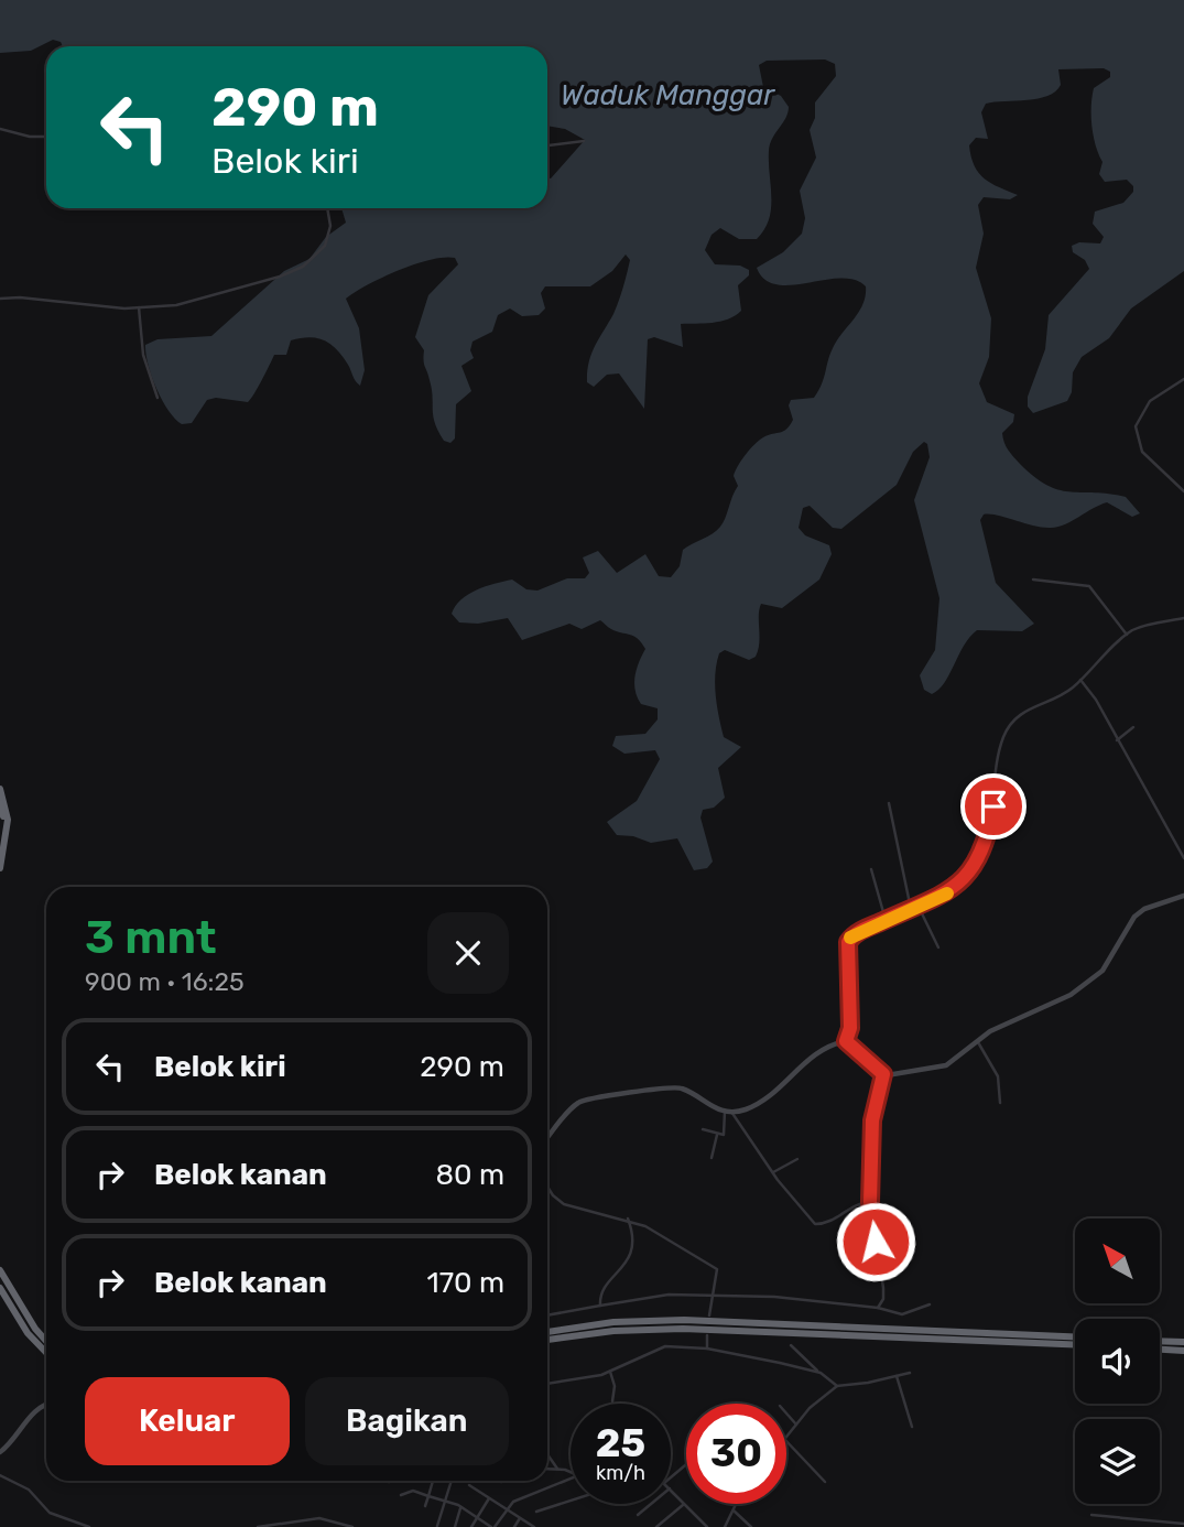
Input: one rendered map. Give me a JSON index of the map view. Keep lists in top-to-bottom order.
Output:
{
  "water": ["Waduk Manggar"],
  "north": "top left",
  "page": {
    "turn": ["290 m", "Belok kiri"],
    "heading": ["3 mnt", "900 m · 16:25"],
    "list": [
      {
        "name": "Belok kiri",
        "value": "290 m"
      },
      {
        "name": "Belok kanan",
        "value": "80 m"
      },
      {
        "name": "Belok kanan",
        "value": "170 m"
      }
    ],
    "buttons": ["Keluar", "Bagikan"],
    "speed": "25 km/h",
    "limit": "30"
  }
}
